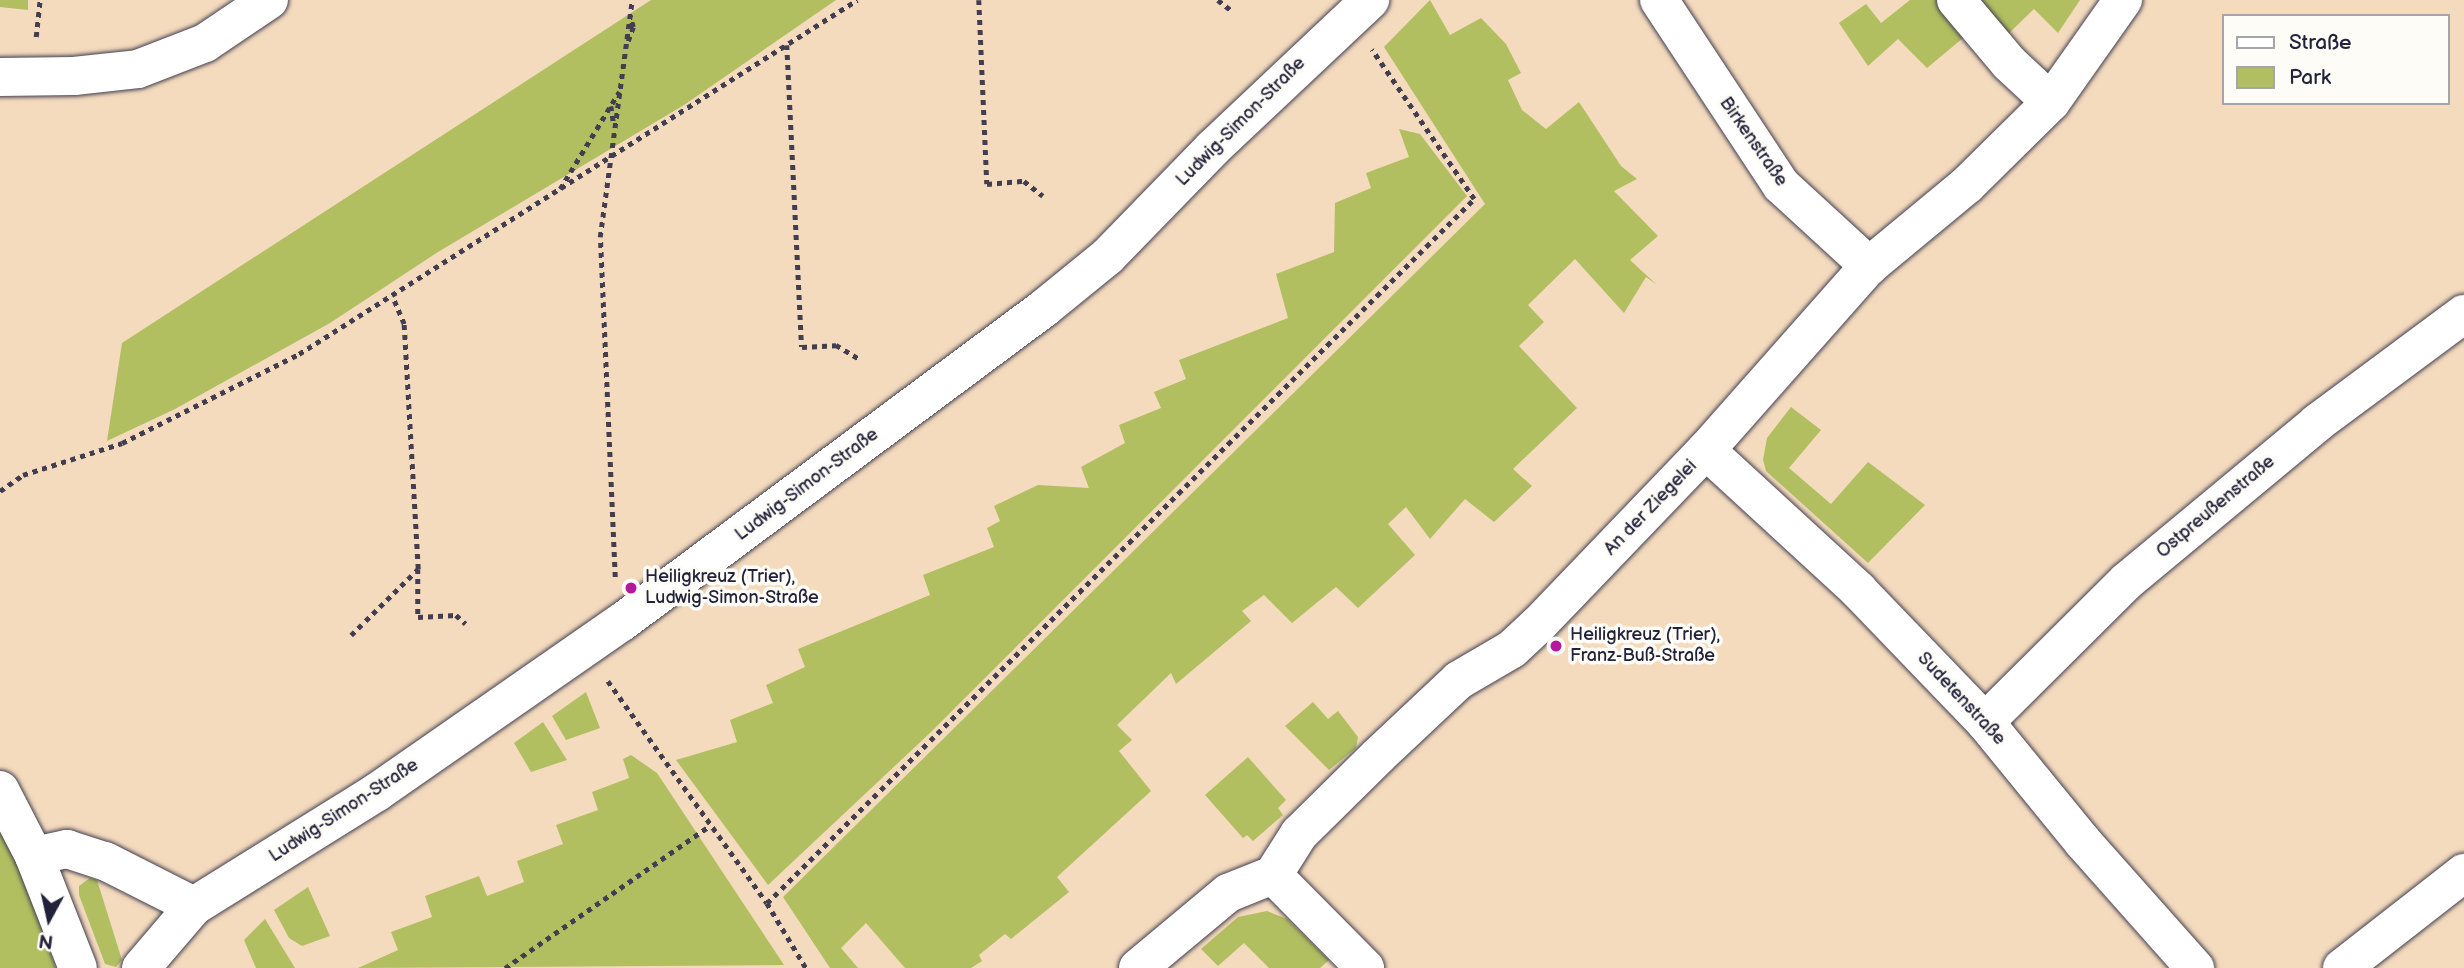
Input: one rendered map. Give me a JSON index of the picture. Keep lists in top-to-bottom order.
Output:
{
  "streets": {
    "street": [
      "Ludwig-Simon-Straße",
      "Birkenstraße",
      "Ostpreußenstraße",
      "An der Ziegelei",
      "Sudetenstraße"
    ]
  },
  "crossings": [
    ["Birkenstraße", "An der Ziegelei"],
    ["Ostpreußenstraße", "Sudetenstraße"],
    ["An der Ziegelei", "Sudetenstraße"]
  ],
  "places": ["Heiligkreuz (Trier), Ludwig-Simon-Straße", "Heiligkreuz (Trier), Franz-Buß-Straße"],
  "legend": ["Straße", "Park"],
  "north": "bottom"
}
